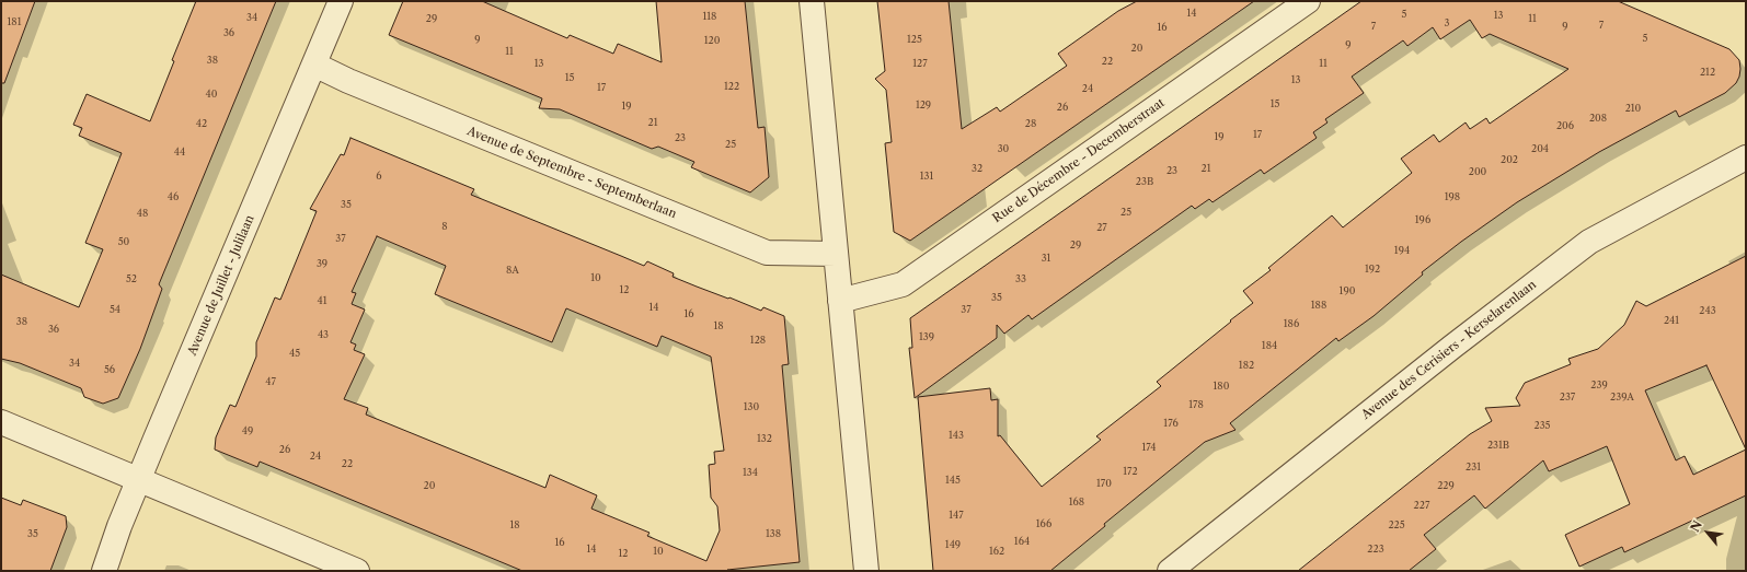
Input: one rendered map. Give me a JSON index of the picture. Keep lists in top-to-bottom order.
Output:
{
  "streets": {
    "street": [
      "Rue de Décembre - Decemberstraat",
      "Avenue de Septembre - Septemberlaan",
      "Avenue de Juillet - Julilaan",
      "Avenue des Cerisiers - Kerselarenlaan"
    ]
  },
  "crossings": [
    ["Avenue de Septembre - Septemberlaan", "Avenue de Juillet - Julilaan"]
  ],
  "house_numbers": [
    "14",
    "5",
    "13",
    "118",
    "34",
    "29",
    "11",
    "181",
    "3",
    "7",
    "7",
    "9",
    "16",
    "36",
    "5",
    "9",
    "125",
    "120",
    "9",
    "20",
    "11",
    "38",
    "22",
    "13",
    "127",
    "11",
    "212",
    "15",
    "13",
    "122",
    "17",
    "24",
    "40",
    "15",
    "129",
    "19",
    "26",
    "210",
    "208",
    "21",
    "42",
    "28",
    "206",
    "17",
    "19",
    "23",
    "25",
    "30",
    "204",
    "44",
    "202",
    "32",
    "21",
    "23",
    "200",
    "6",
    "131",
    "23B",
    "46",
    "198",
    "35",
    "25",
    "48",
    "196",
    "8",
    "27",
    "37",
    "50",
    "29",
    "194",
    "31",
    "39",
    "192",
    "8A",
    "10",
    "52",
    "33",
    "12",
    "190",
    "35",
    "41",
    "188",
    "14",
    "54",
    "37",
    "243",
    "16",
    "241",
    "38",
    "186",
    "18",
    "36",
    "43",
    "139",
    "128",
    "184",
    "45",
    "34",
    "182",
    "56",
    "47",
    "239",
    "180",
    "237",
    "239A",
    "178",
    "130",
    "176",
    "235",
    "49",
    "143",
    "132",
    "231B",
    "174",
    "26",
    "24",
    "22",
    "231",
    "172",
    "134",
    "145",
    "170",
    "20",
    "229",
    "168",
    "227",
    "147",
    "166",
    "18",
    "225",
    "35",
    "138",
    "164",
    "16",
    "149",
    "14",
    "223",
    "10",
    "162",
    "12"
  ],
  "north": "top left"
}
